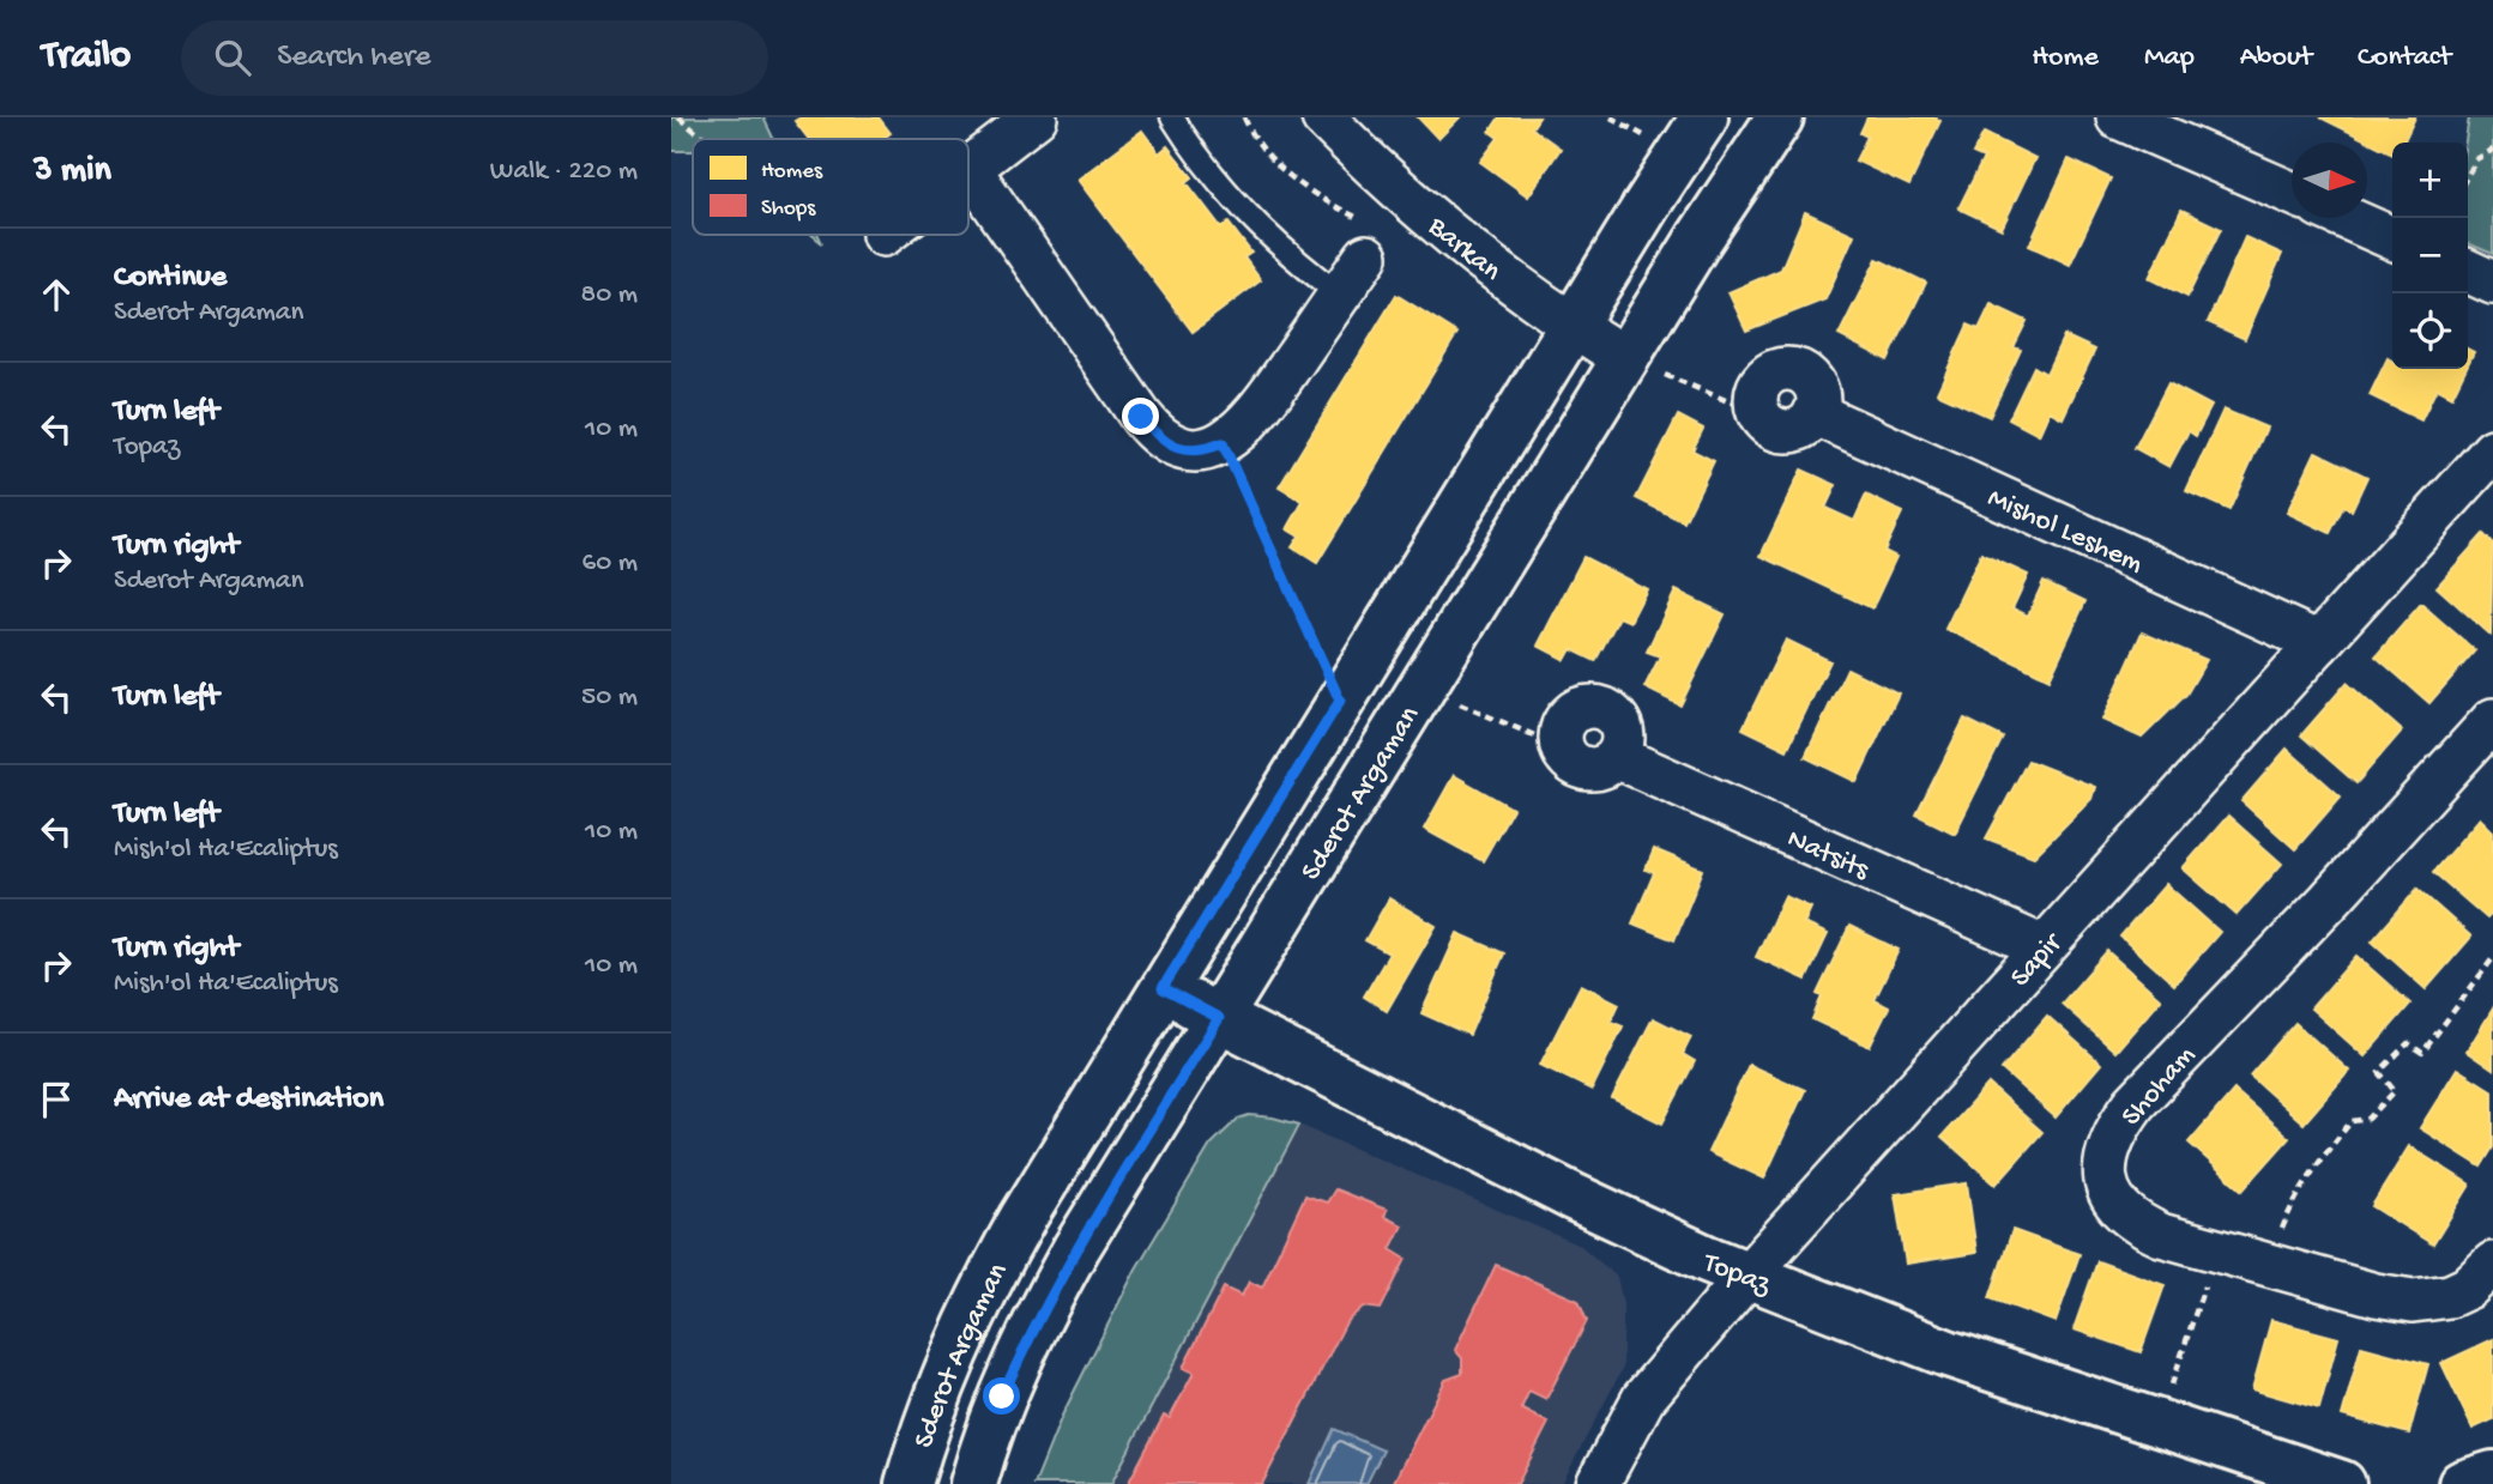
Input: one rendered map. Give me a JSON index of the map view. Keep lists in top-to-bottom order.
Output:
{
  "streets": {
    "street": [
      "Barkan",
      "Mishol Leshem",
      "Sderot Argaman",
      "Natsits",
      "Sapir",
      "Shoham",
      "Topaz"
    ]
  },
  "crossings": [
    ["Barkan", "Sderot Argaman"],
    ["Mishol Leshem", "Sapir"],
    ["Sderot Argaman", "Topaz"],
    ["Natsits", "Sapir"],
    ["Sapir", "Topaz"]
  ],
  "legend": ["Homes", "Shops"],
  "north": "right",
  "page": {
    "header": "Trailo",
    "search": "Search here",
    "nav": [
      "Home",
      "Map",
      "About",
      "Contact"
    ],
    "heading": ["3 min", "Walk · 220 m"],
    "map_buttons": ["+", "−"],
    "list": [
      ["Continue", "Sderot Argaman", "80 m"],
      ["Turn left", "Topaz", "10 m"],
      ["Turn right", "Sderot Argaman", "60 m"],
      ["Turn left", "50 m"],
      ["Turn left", "Mish'ol Ha'Ecaliptus", "10 m"],
      ["Turn right", "Mish'ol Ha'Ecaliptus", "10 m"],
      "Arrive at destination"
    ]
  }
}
